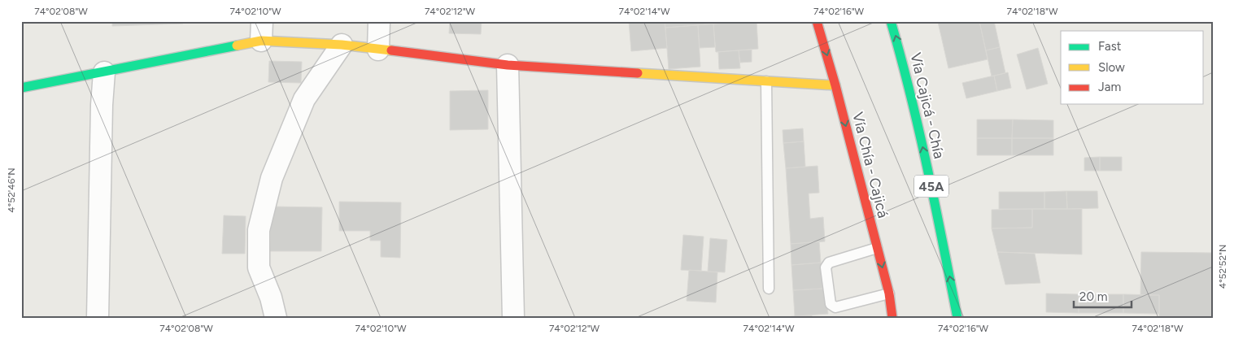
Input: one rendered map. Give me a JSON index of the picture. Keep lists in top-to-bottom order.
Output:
{
  "streets": {
    "main road": ["Vía Cajicá - Chía", "Vía Chía - Cajicá", "45A"]
  },
  "one_way": ["Vía Cajicá - Chía", "Vía Chía - Cajicá"],
  "legend": ["Fast", "Slow", "Jam"],
  "scale_bar": "20 m",
  "coordinates": [
    "74°02'08\"W",
    "74°02'10\"W",
    "74°02'12\"W",
    "74°02'14\"W",
    "74°02'16\"W",
    "74°02'18\"W",
    "4°52'46\"N",
    "4°52'52\"N"
  ]
}
